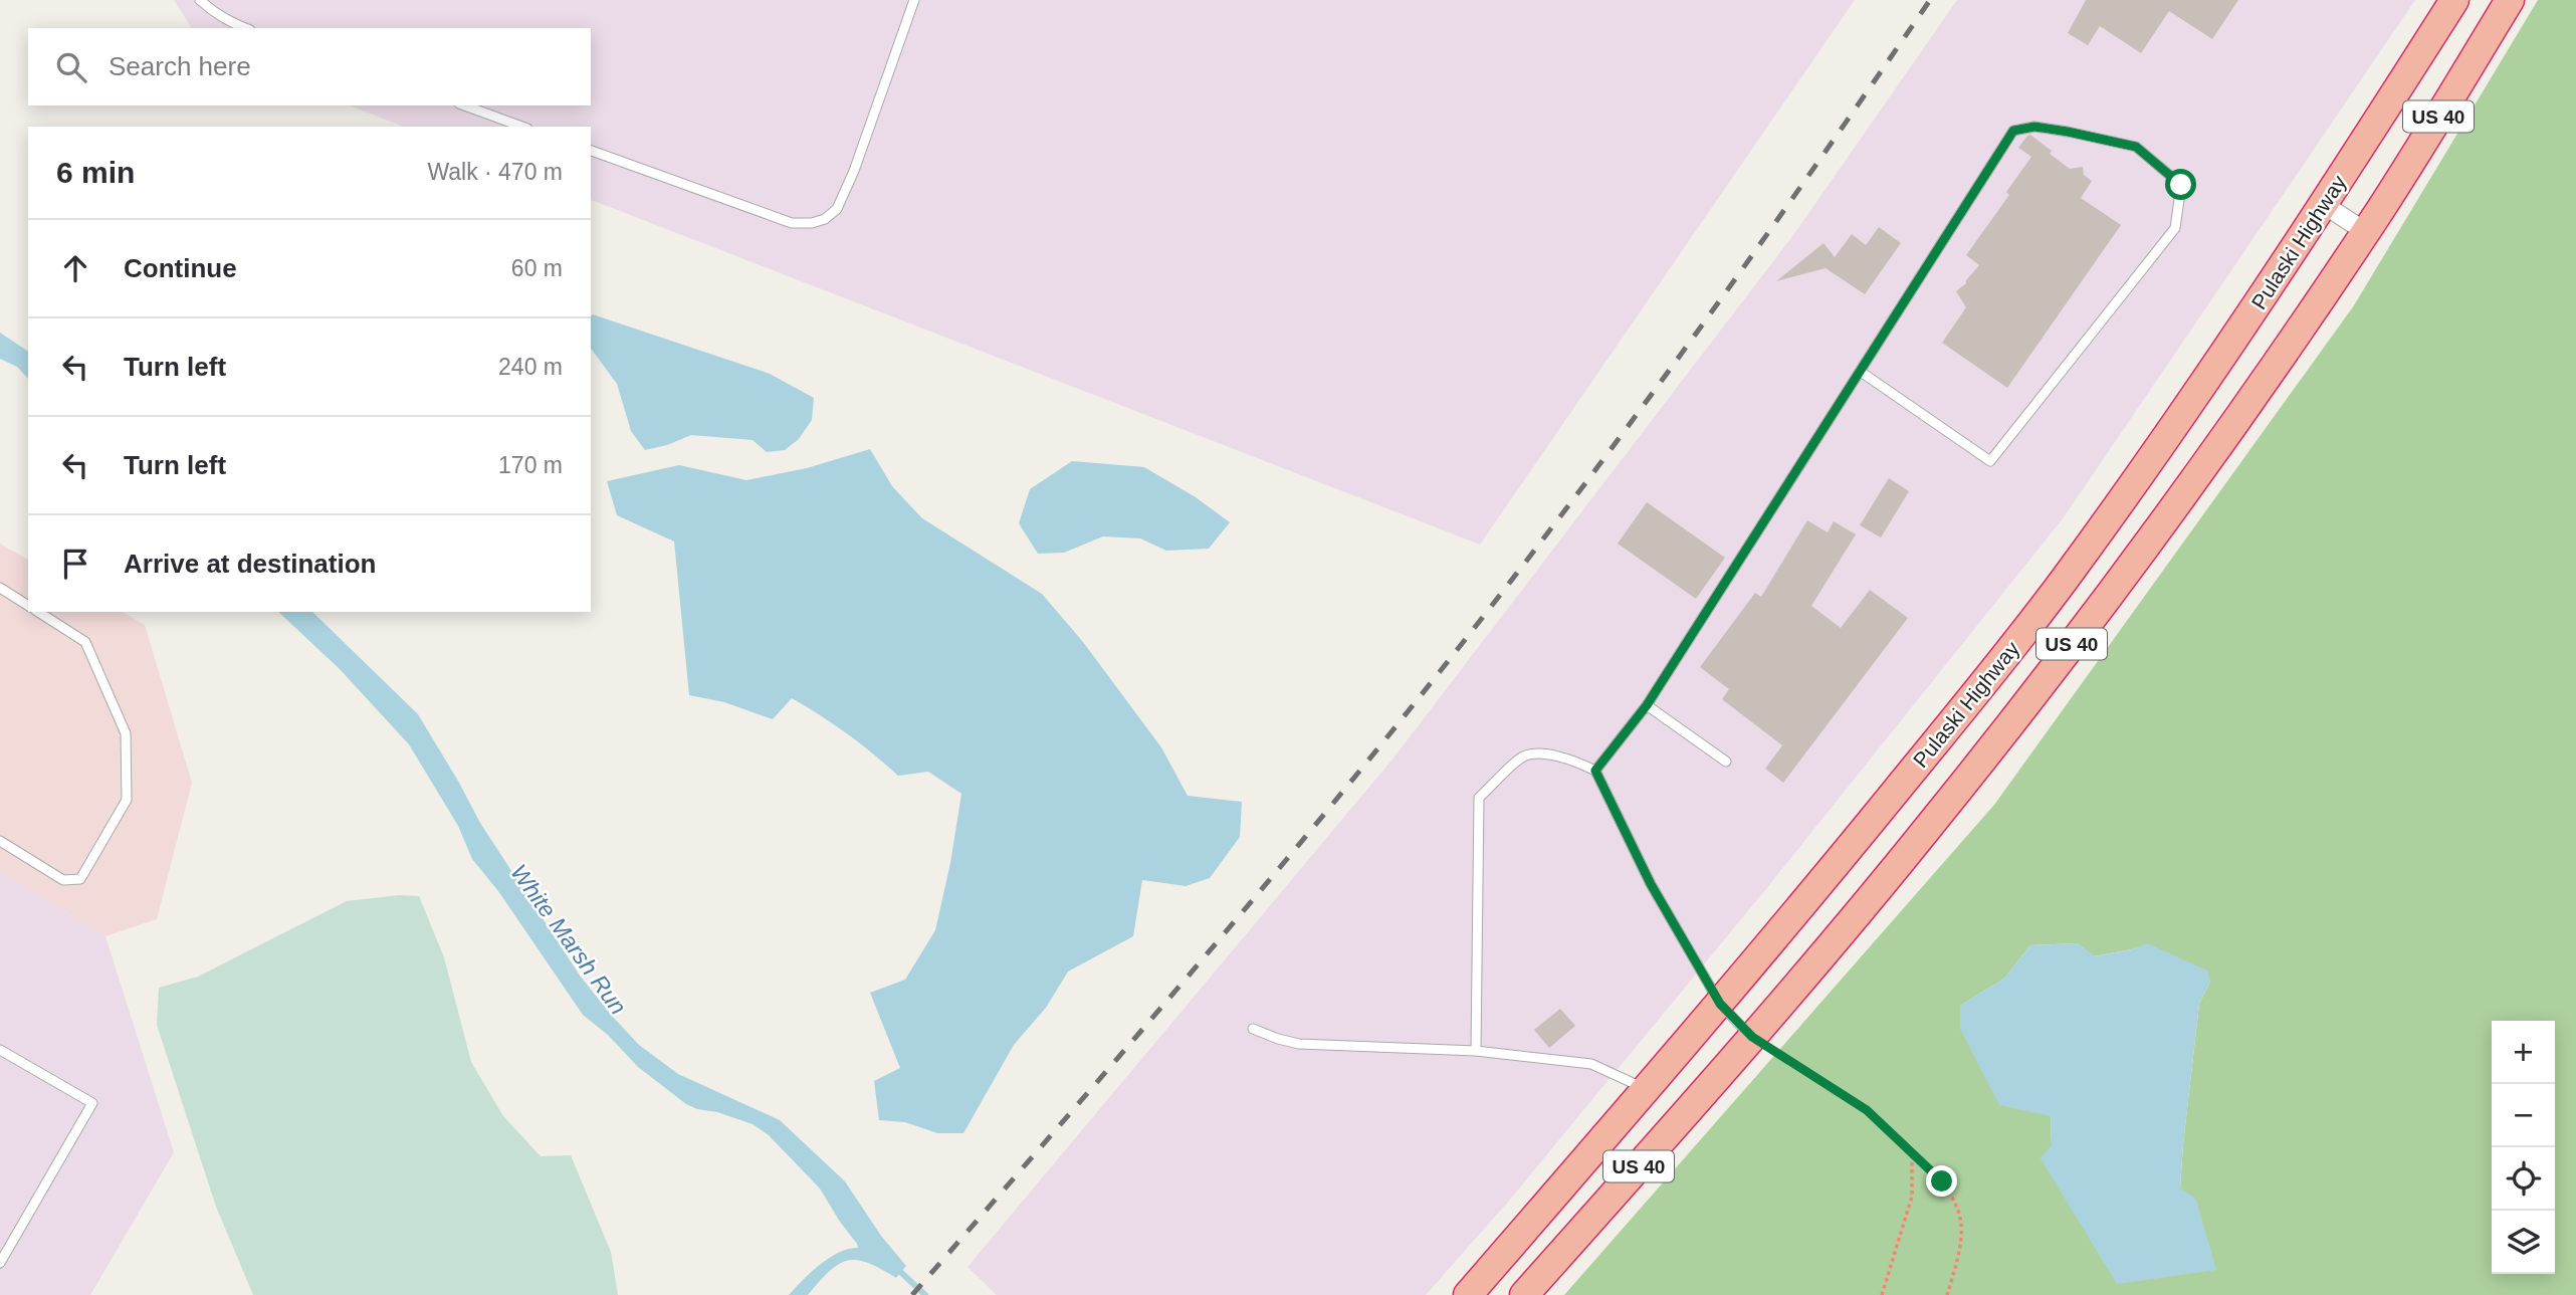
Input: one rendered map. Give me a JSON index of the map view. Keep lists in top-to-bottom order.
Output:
{
  "streets": {
    "highway": ["US 40", "Pulaski Highway"]
  },
  "water": ["White Marsh Run"],
  "page": {
    "search": "Search here",
    "heading": ["6 min", "Walk · 470 m"],
    "list": [
      ["Continue", "60 m"],
      ["Turn left", "240 m"],
      ["Turn left", "170 m"],
      "Arrive at destination"
    ],
    "map_buttons": ["+", "−"]
  }
}
